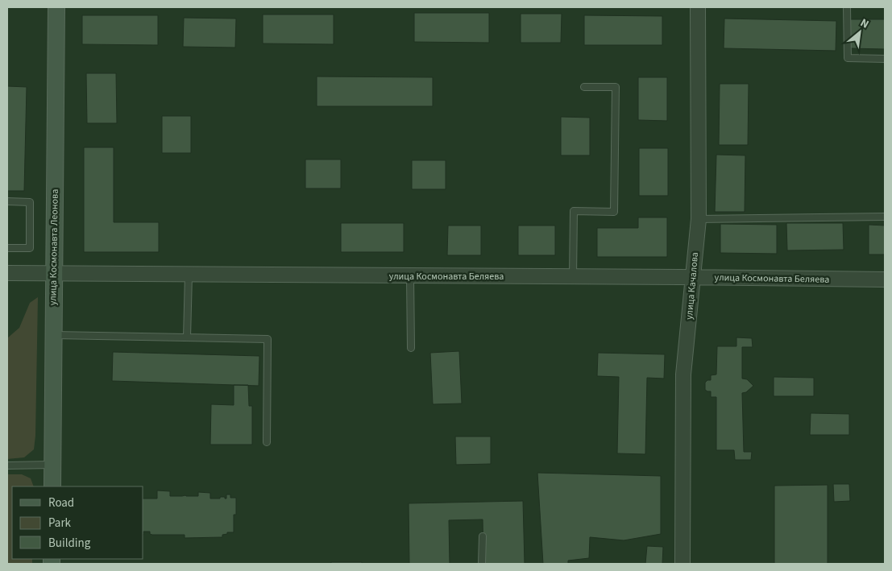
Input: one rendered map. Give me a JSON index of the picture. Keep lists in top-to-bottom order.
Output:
{
  "streets": {
    "main road": ["улица Космонавта Леонова"],
    "street": ["улица Космонавта Беляева", "улица Качалова"]
  },
  "crossings": [
    ["улица Космонавта Леонова", "улица Космонавта Беляева"],
    ["улица Космонавта Беляева", "улица Качалова"]
  ],
  "legend": ["Road", "Park", "Building"],
  "north": "top right"
}
